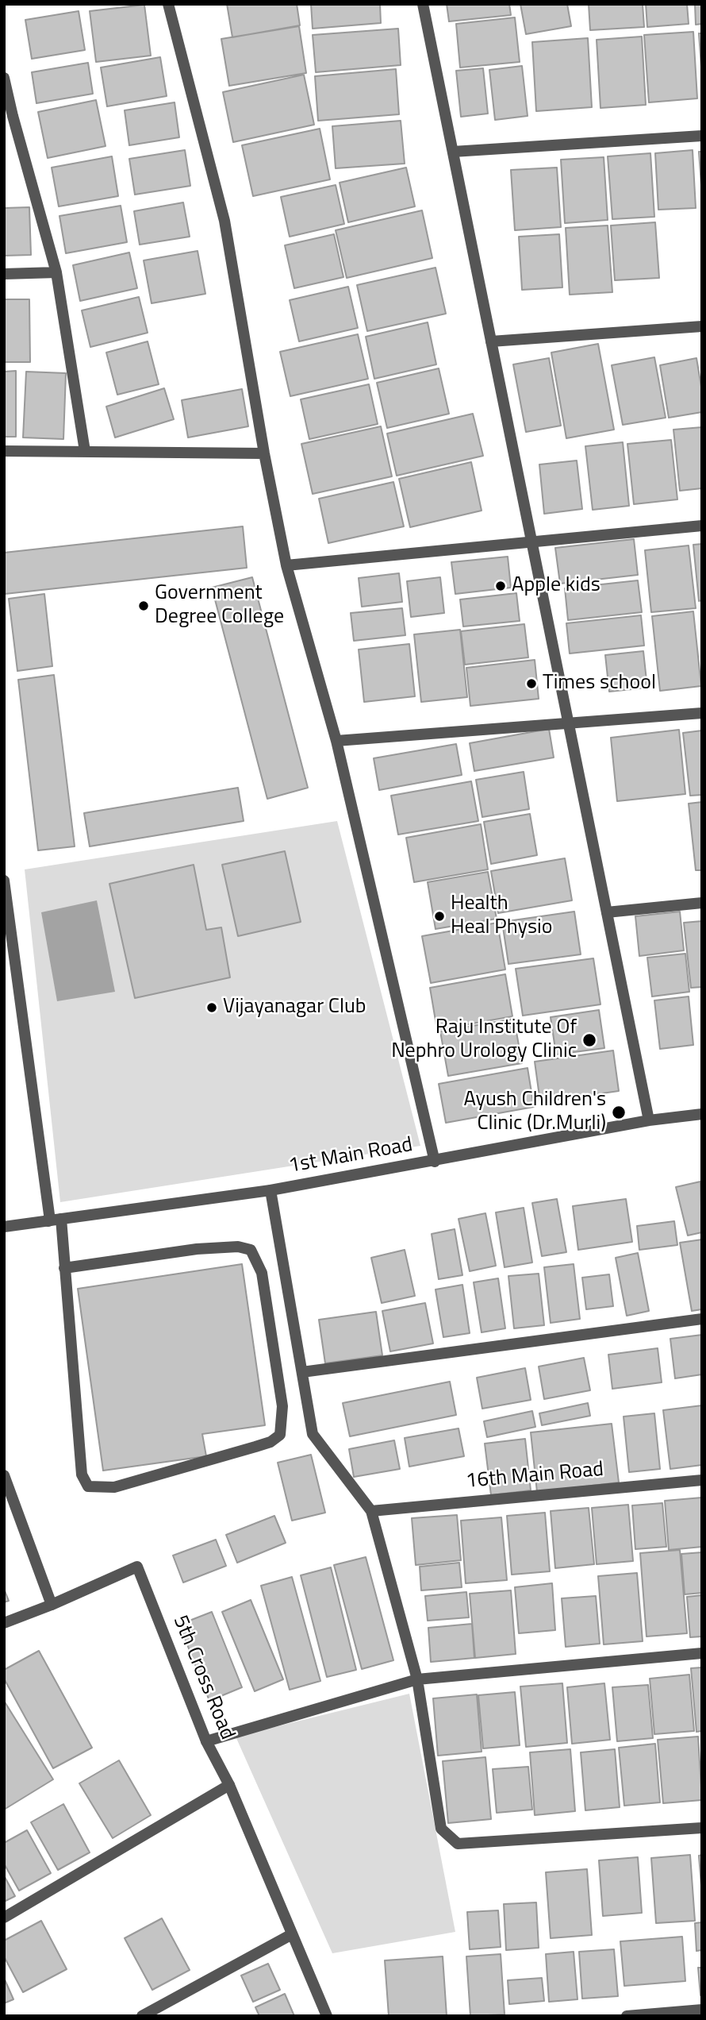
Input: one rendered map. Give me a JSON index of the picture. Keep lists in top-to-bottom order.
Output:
{
  "streets": {
    "street": ["1st Main Road", "16th Main Road", "5th Cross Road"]
  },
  "places": [
    "Apple kids",
    "Government Degree College",
    "Times school",
    "Health Heal Physio",
    "Vijayanagar Club",
    "Raju Institute Of Nephro Urology Clinic",
    "Ayush Children's Clinic (Dr.Murli)"
  ]
}
